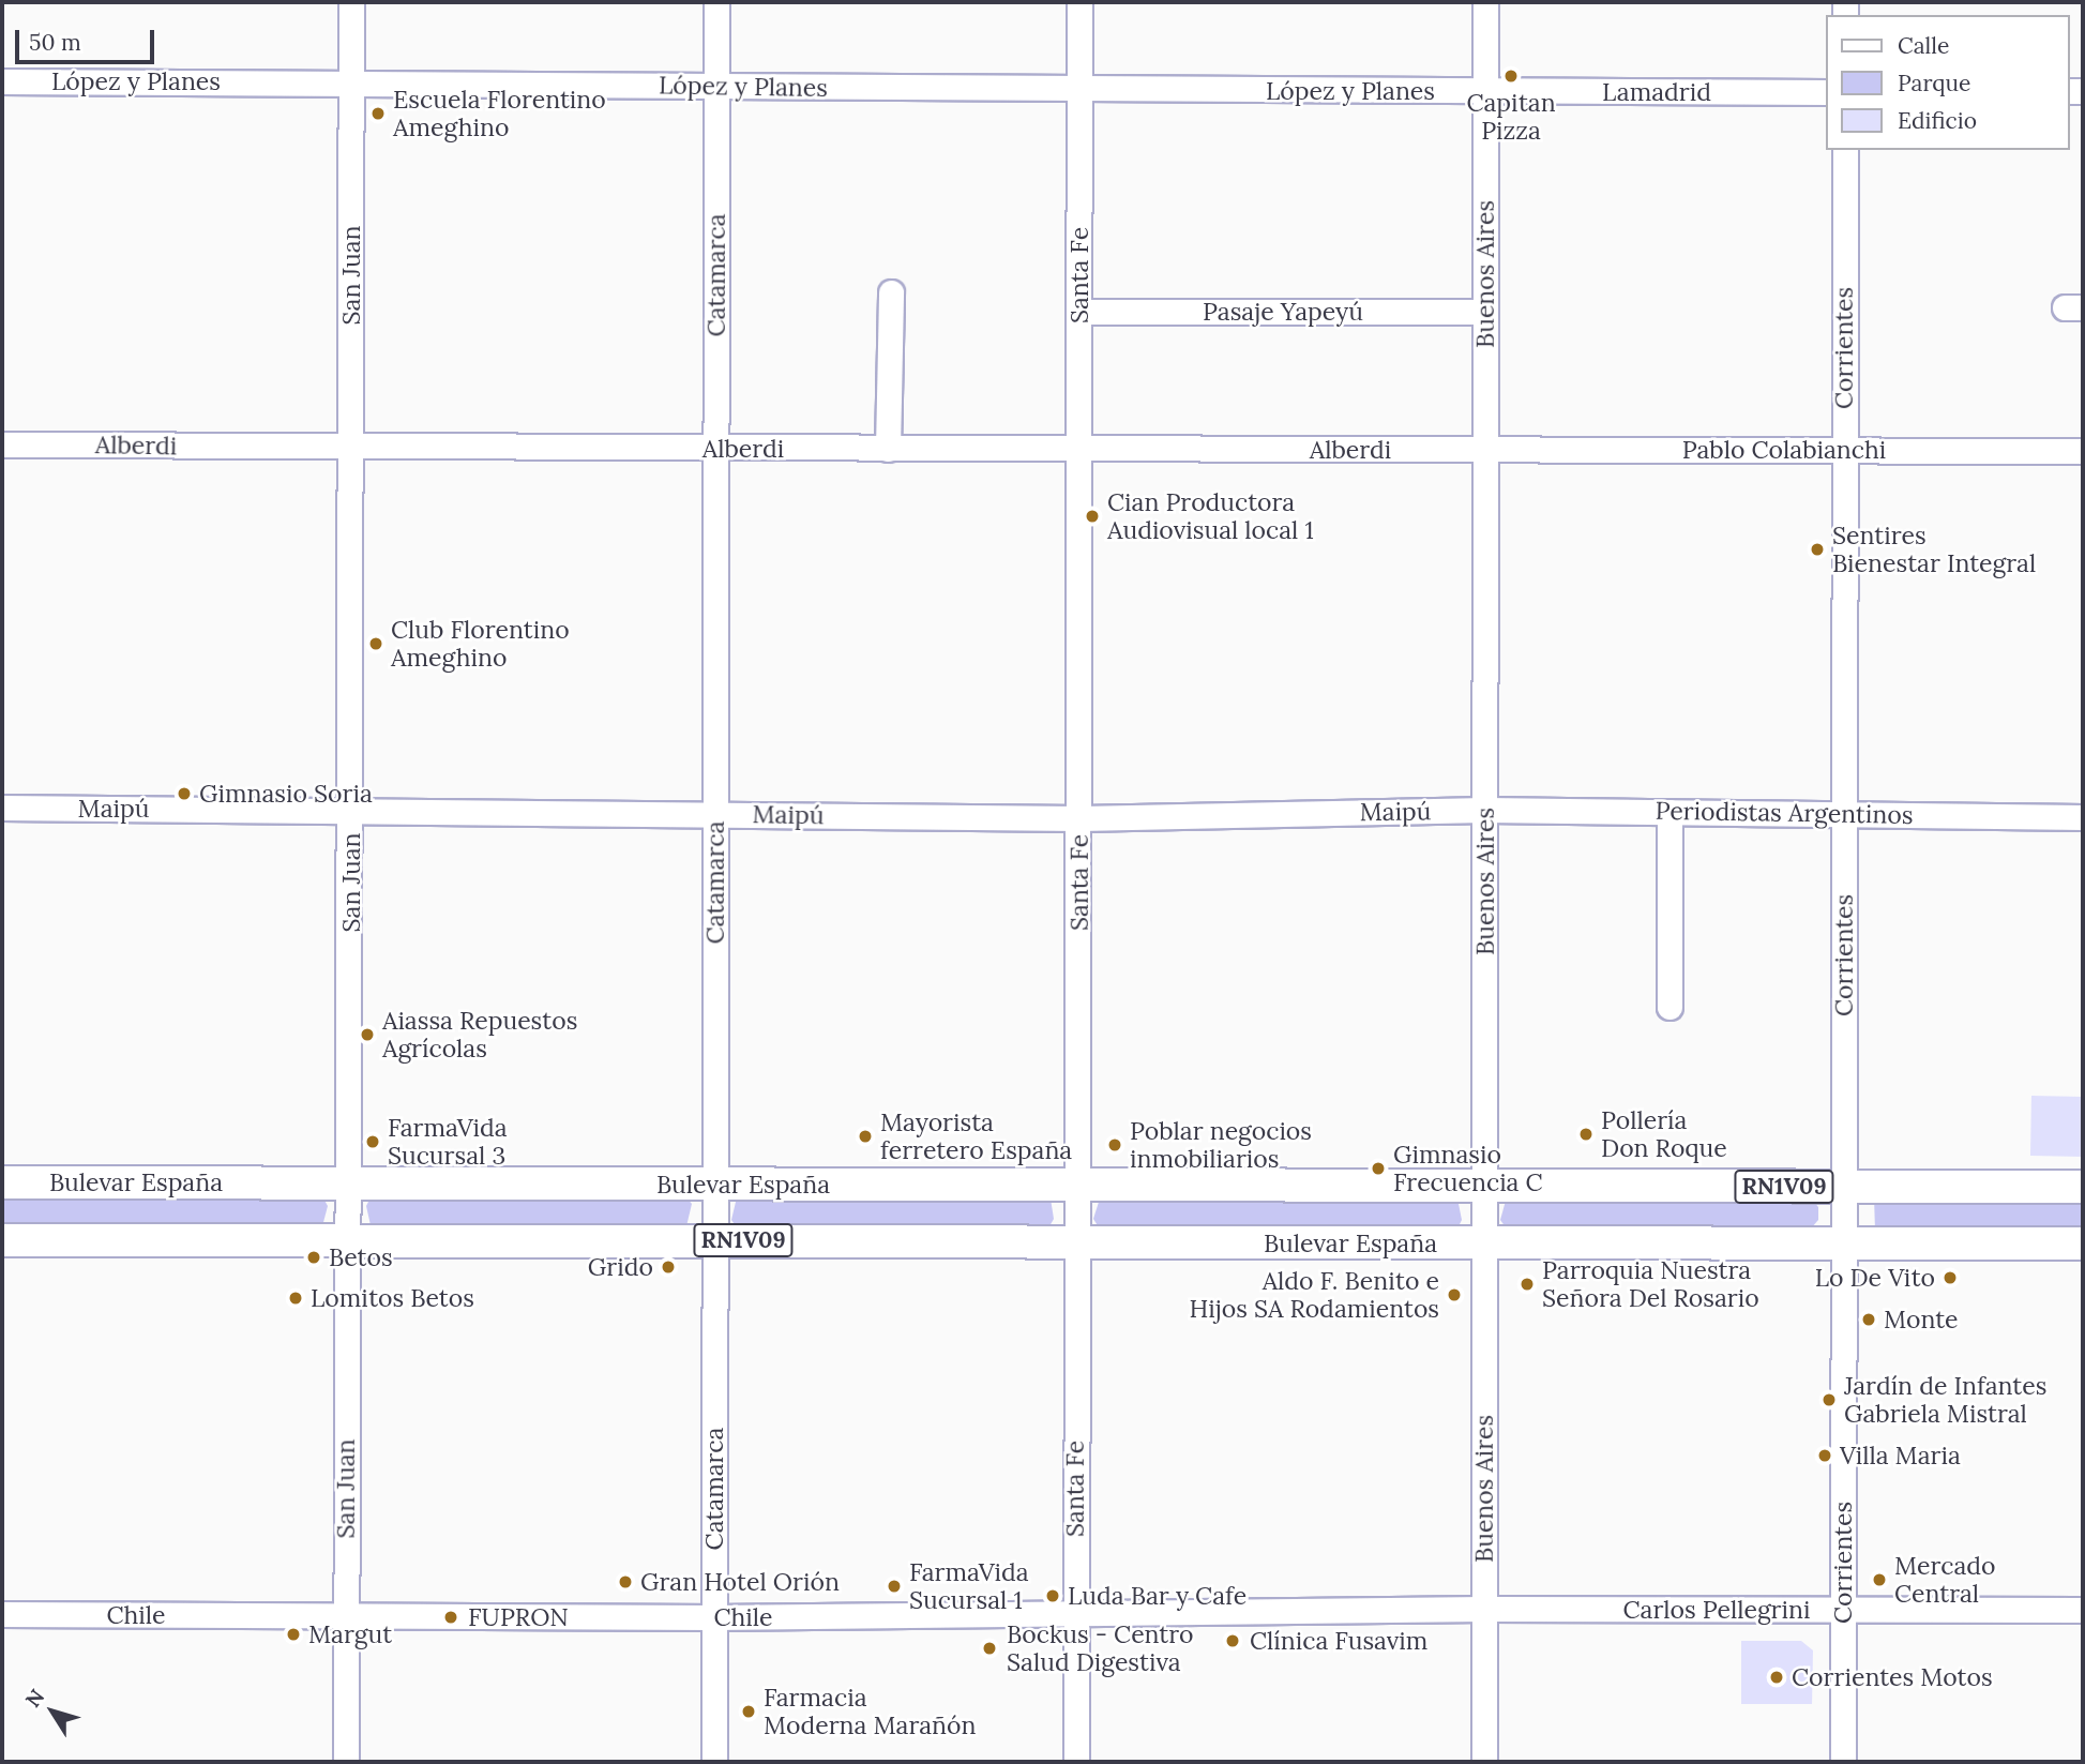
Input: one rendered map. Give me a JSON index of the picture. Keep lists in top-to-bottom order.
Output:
{
  "streets": {
    "main road": ["Bulevar España", "RN1V09"],
    "street": [
      "López y Planes",
      "Lamadrid",
      "Buenos Aires",
      "San Juan",
      "Catamarca",
      "Santa Fe",
      "Pasaje Yapeyú",
      "Corrientes",
      "Alberdi",
      "Pablo Colabianchi",
      "Maipú",
      "Periodistas Argentinos",
      "Carlos Pellegrini",
      "Chile"
    ]
  },
  "crossings": [
    ["López y Planes", "Lamadrid"],
    ["López y Planes", "Buenos Aires"],
    ["López y Planes", "San Juan"],
    ["López y Planes", "Catamarca"],
    ["López y Planes", "Santa Fe"],
    ["Lamadrid", "Buenos Aires"],
    ["Buenos Aires", "Pasaje Yapeyú"],
    ["Buenos Aires", "Alberdi"],
    ["Buenos Aires", "Pablo Colabianchi"],
    ["Buenos Aires", "Maipú"],
    ["Buenos Aires", "Periodistas Argentinos"],
    ["Buenos Aires", "Bulevar España"],
    ["Buenos Aires", "RN1V09"],
    ["Buenos Aires", "Carlos Pellegrini"],
    ["Buenos Aires", "Chile"],
    ["San Juan", "Alberdi"],
    ["San Juan", "Maipú"],
    ["San Juan", "Bulevar España"],
    ["San Juan", "Chile"],
    ["Catamarca", "Alberdi"],
    ["Catamarca", "Maipú"],
    ["Catamarca", "Bulevar España"],
    ["Catamarca", "Chile"],
    ["Santa Fe", "Pasaje Yapeyú"],
    ["Santa Fe", "Alberdi"],
    ["Santa Fe", "Maipú"],
    ["Santa Fe", "Bulevar España"],
    ["Santa Fe", "Chile"],
    ["Corrientes", "Pablo Colabianchi"],
    ["Corrientes", "Periodistas Argentinos"],
    ["Corrientes", "RN1V09"],
    ["Corrientes", "Carlos Pellegrini"],
    ["Alberdi", "Pablo Colabianchi"],
    ["Maipú", "Periodistas Argentinos"],
    ["Bulevar España", "RN1V09"],
    ["Carlos Pellegrini", "Chile"]
  ],
  "places": [
    "Capitan Pizza",
    "Escuela Florentino Ameghino",
    "Cian Productora Audiovisual local 1",
    "Sentires Bienestar Integral",
    "Club Florentino Ameghino",
    "Gimnasio Soria",
    "Aiassa Repuestos Agrícolas",
    "Pollería Don Roque",
    "Mayorista ferretero España",
    "FarmaVida Sucursal 3",
    "Poblar negocios inmobiliarios",
    "Gimnasio Frecuencia C",
    "Betos",
    "Grido",
    "Lo De Vito",
    "Parroquia Nuestra Señora Del Rosario",
    "Aldo F. Benito e Hijos SA Rodamientos",
    "Lomitos Betos",
    "Monte",
    "Jardín de Infantes Gabriela Mistral",
    "Villa Maria",
    "Mercado Central",
    "Gran Hotel Orión",
    "FarmaVida Sucursal 1",
    "Luda Bar y Cafe",
    "FUPRON",
    "Margut",
    "Clínica Fusavim",
    "Bockus - Centro Salud Digestiva",
    "Corrientes Motos",
    "Farmacia Moderna Marañón"
  ],
  "legend": ["Calle", "Parque", "Edificio"],
  "scale_bar": "50 m",
  "north": "top left"
}
